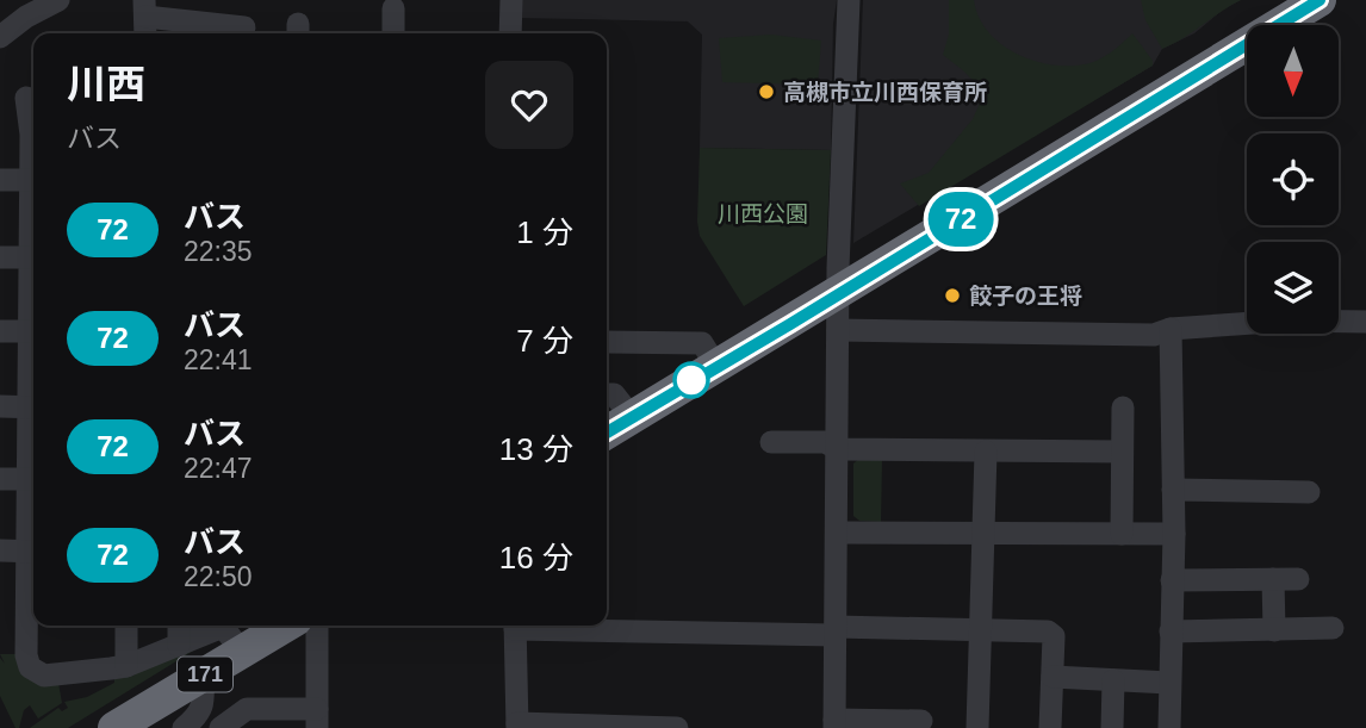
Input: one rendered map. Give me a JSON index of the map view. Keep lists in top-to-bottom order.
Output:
{
  "streets": {
    "highway": ["171"]
  },
  "parks": ["川西公園"],
  "places": ["高槻市立川西保育所", "餃子の王将"],
  "lines": ["bus line 72"],
  "north": "bottom",
  "page": {
    "on_map": "72",
    "heading": ["川西", "バス"],
    "list": [
      {
        "mark": "72",
        "name": "バス",
        "note": "22:35",
        "value": "1 分"
      },
      {
        "mark": "72",
        "name": "バス",
        "note": "22:41",
        "value": "7 分"
      },
      {
        "mark": "72",
        "name": "バス",
        "note": "22:47",
        "value": "13 分"
      },
      {
        "mark": "72",
        "name": "バス",
        "note": "22:50",
        "value": "16 分"
      }
    ]
  }
}
